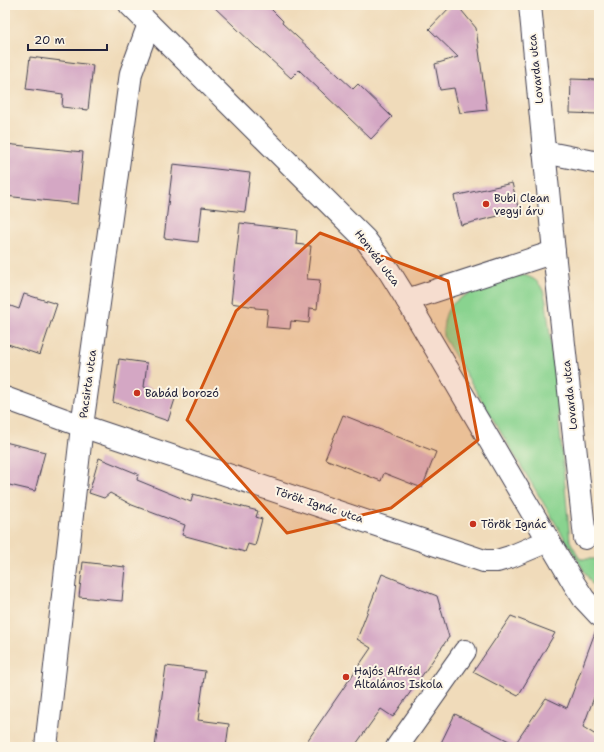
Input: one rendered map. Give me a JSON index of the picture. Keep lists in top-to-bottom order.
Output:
{
  "streets": {
    "street": [
      "Lovarda utca",
      "Honvéd utca",
      "Pacsirta utca",
      "Török Ignác utca"
    ]
  },
  "crossings": [
    ["Honvéd utca", "Pacsirta utca"],
    ["Honvéd utca", "Török Ignác utca"],
    ["Pacsirta utca", "Török Ignác utca"]
  ],
  "places": [
    "Bubi Clean vegyi áru",
    "Babád borozó",
    "Török Ignác",
    "Hajós Alfréd Általános Iskola"
  ],
  "scale_bar": "20 m"
}
